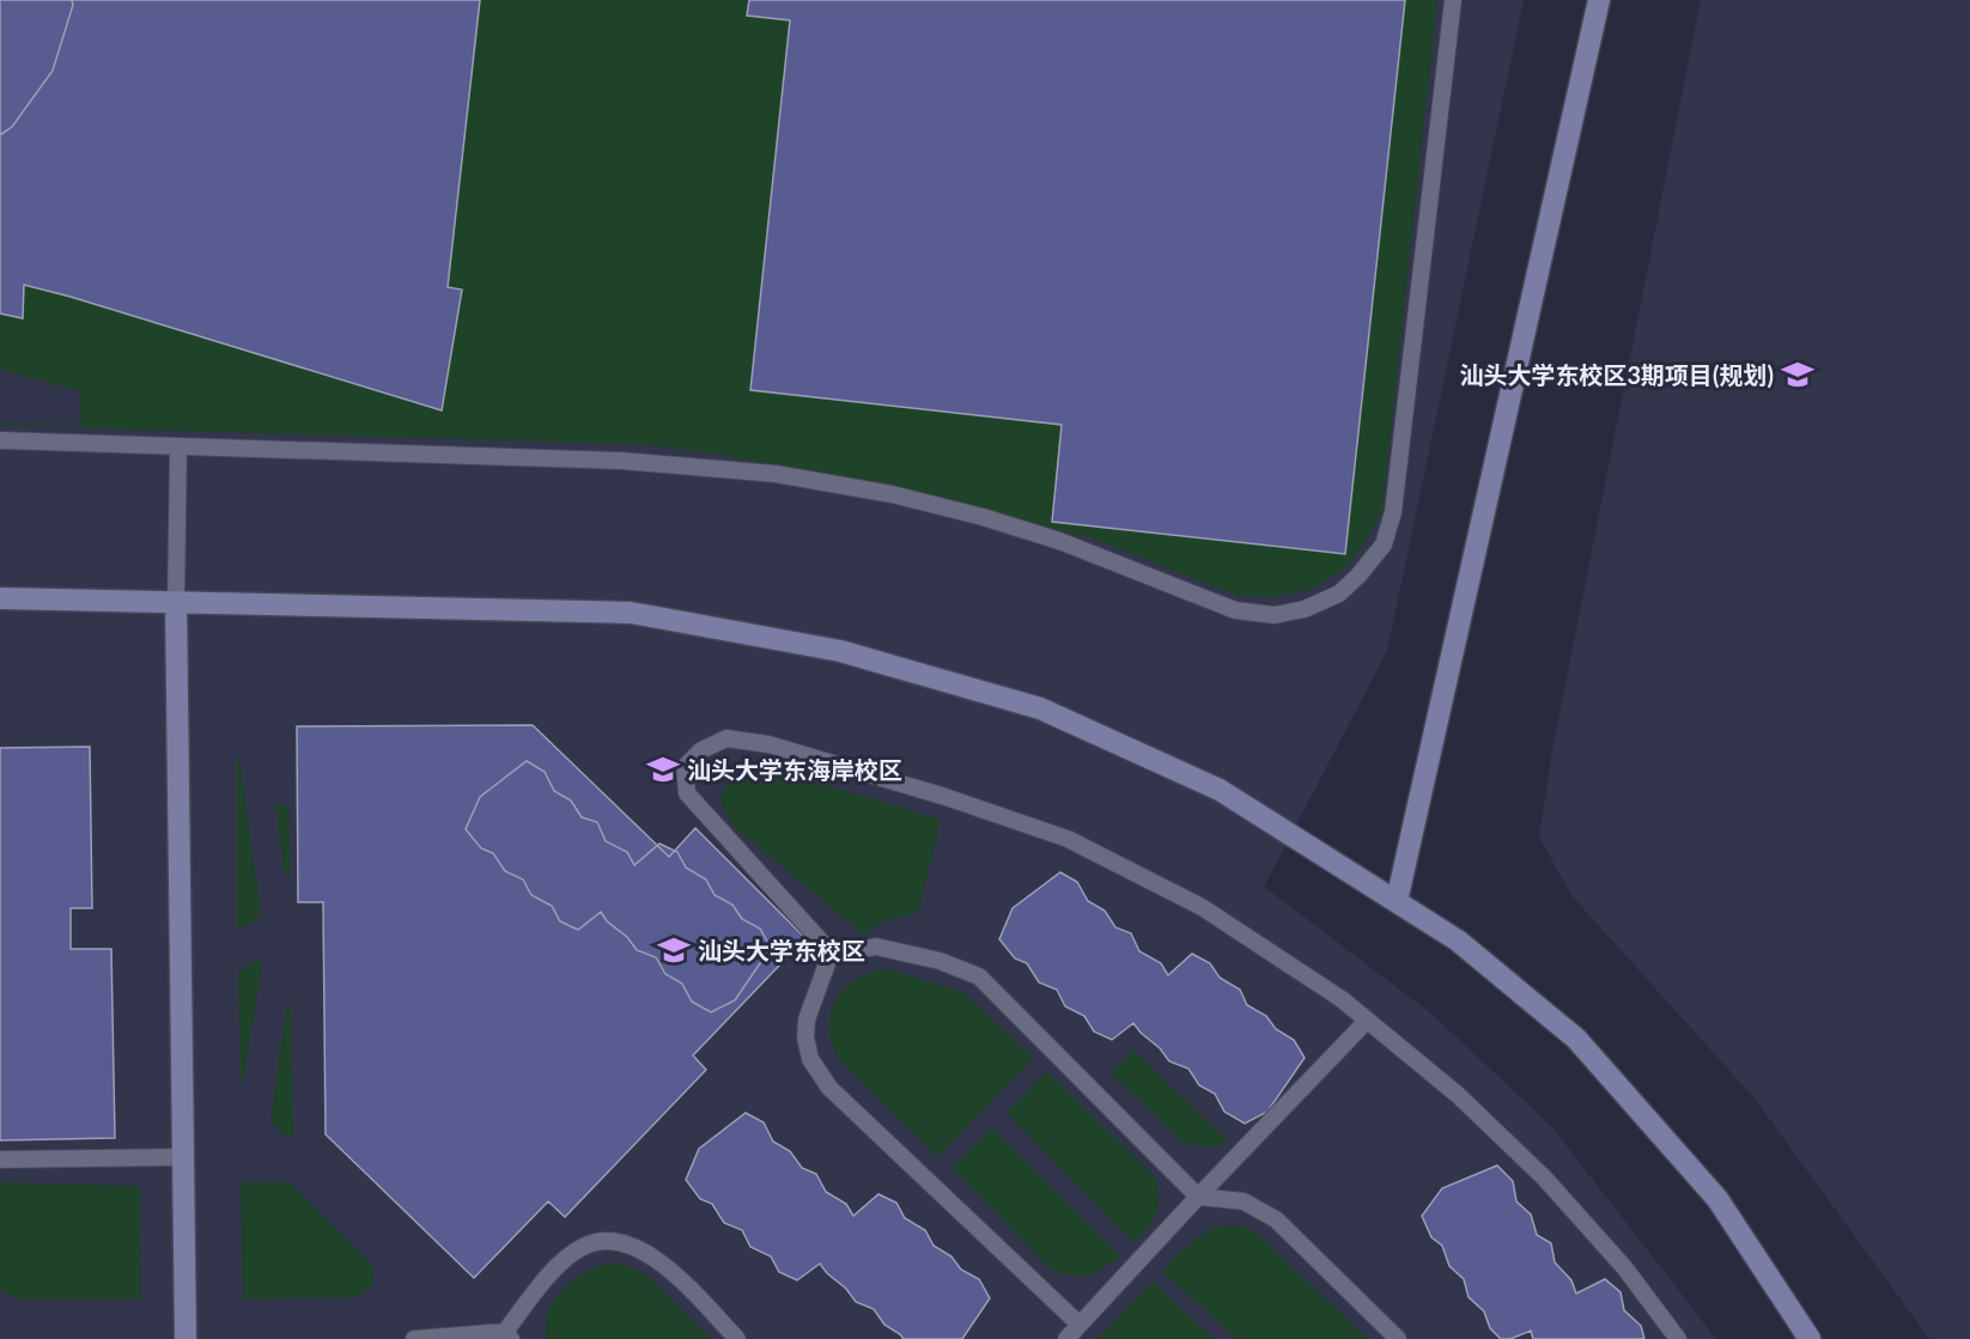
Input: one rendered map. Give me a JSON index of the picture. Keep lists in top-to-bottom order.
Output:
{
  "places": {
    "school or university": ["汕头大学东校区3期项目(规划)", "汕头大学东海岸校区", "汕头大学东校区"]
  }
}
